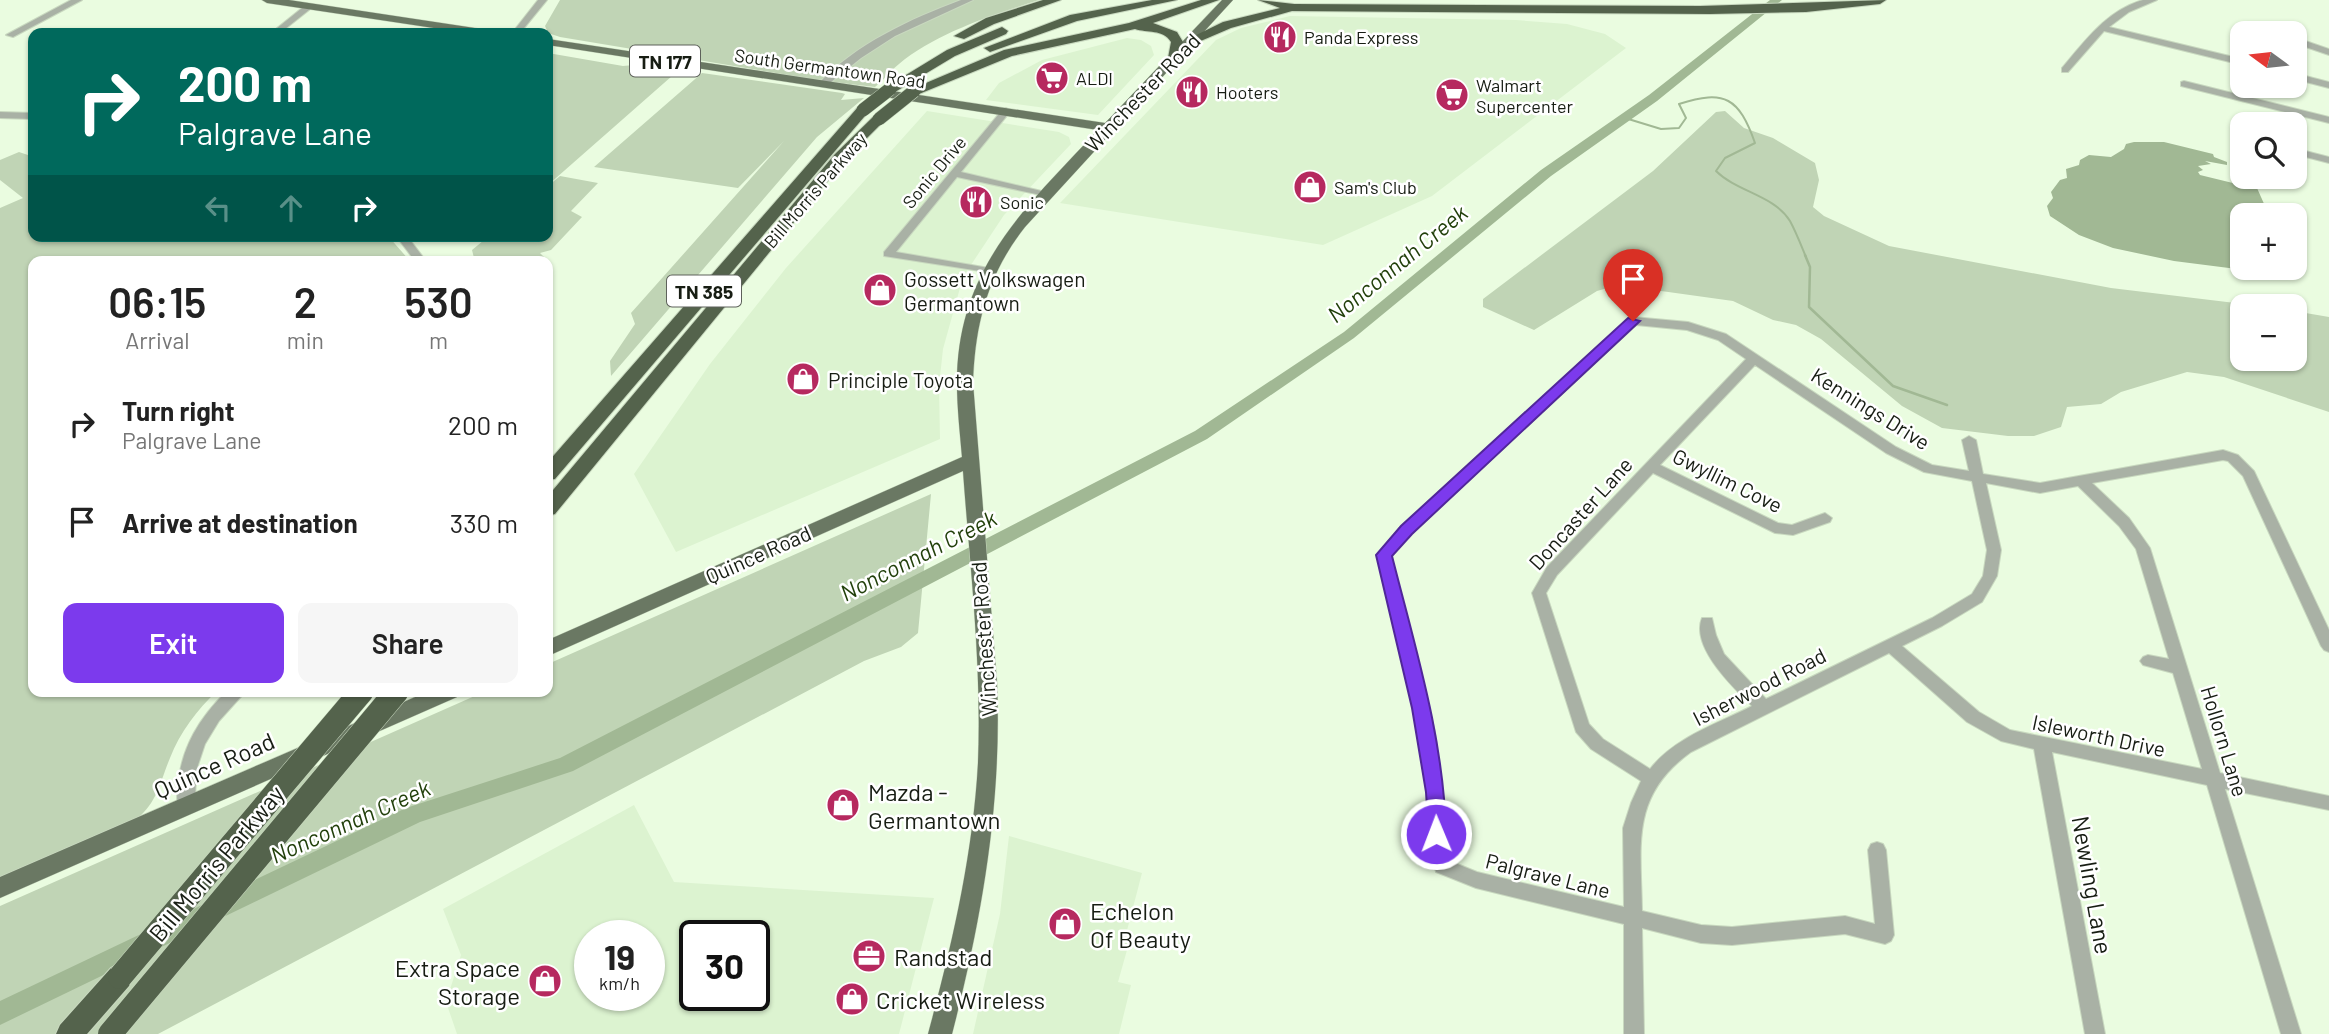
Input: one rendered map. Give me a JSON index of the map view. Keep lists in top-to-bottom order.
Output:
{
  "streets": {
    "highway": ["Bill Morris Parkway", "TN 385"],
    "main road": [
      "TN 177",
      "South Germantown Road",
      "Winchester Road",
      "Quince Road"
    ],
    "street": [
      "Sonic Drive",
      "Kennings Drive",
      "Gwyllim Cove",
      "Doncaster Lane",
      "Isherwood Road",
      "Isleworth Drive",
      "Hollorn Lane",
      "Palgrave Lane",
      "Newling Lane"
    ]
  },
  "crossings": [
    ["South Germantown Road", "Winchester Road"],
    ["South Germantown Road", "Sonic Drive"],
    ["Winchester Road", "Sonic Drive"],
    ["Winchester Road", "Quince Road"],
    ["Kennings Drive", "Doncaster Lane"],
    ["Kennings Drive", "Isherwood Road"],
    ["Kennings Drive", "Hollorn Lane"],
    ["Kennings Drive", "Palgrave Lane"],
    ["Gwyllim Cove", "Doncaster Lane"],
    ["Doncaster Lane", "Isherwood Road"],
    ["Isherwood Road", "Isleworth Drive"],
    ["Isherwood Road", "Palgrave Lane"],
    ["Isleworth Drive", "Hollorn Lane"],
    ["Isleworth Drive", "Newling Lane"]
  ],
  "water": ["Nonconnah Creek"],
  "places": {
    "restaurant": ["Panda Express", "Hooters", "Sonic"],
    "supermarket": ["ALDI", "Walmart Supercenter"],
    "shop": [
      "Sam's Club",
      "Gossett Volkswagen Germantown",
      "Principle Toyota",
      "Mazda - Germantown",
      "Echelon Of Beauty",
      "Extra Space Storage",
      "Cricket Wireless"
    ],
    "office": ["Randstad"]
  },
  "north": "left",
  "page": {
    "map_buttons": ["+", "−"],
    "turn": ["200 m", "Palgrave Lane"],
    "eta": [
      "06:15",
      "Arrival",
      "2",
      "min",
      "530",
      "m"
    ],
    "list": [
      {
        "name": "Turn right",
        "note": "Palgrave Lane",
        "value": "200 m"
      },
      {
        "name": "Arrive at destination",
        "value": "330 m"
      }
    ],
    "buttons": ["Exit", "Share"],
    "speed": "19 km/h",
    "limit": "30"
  }
}
